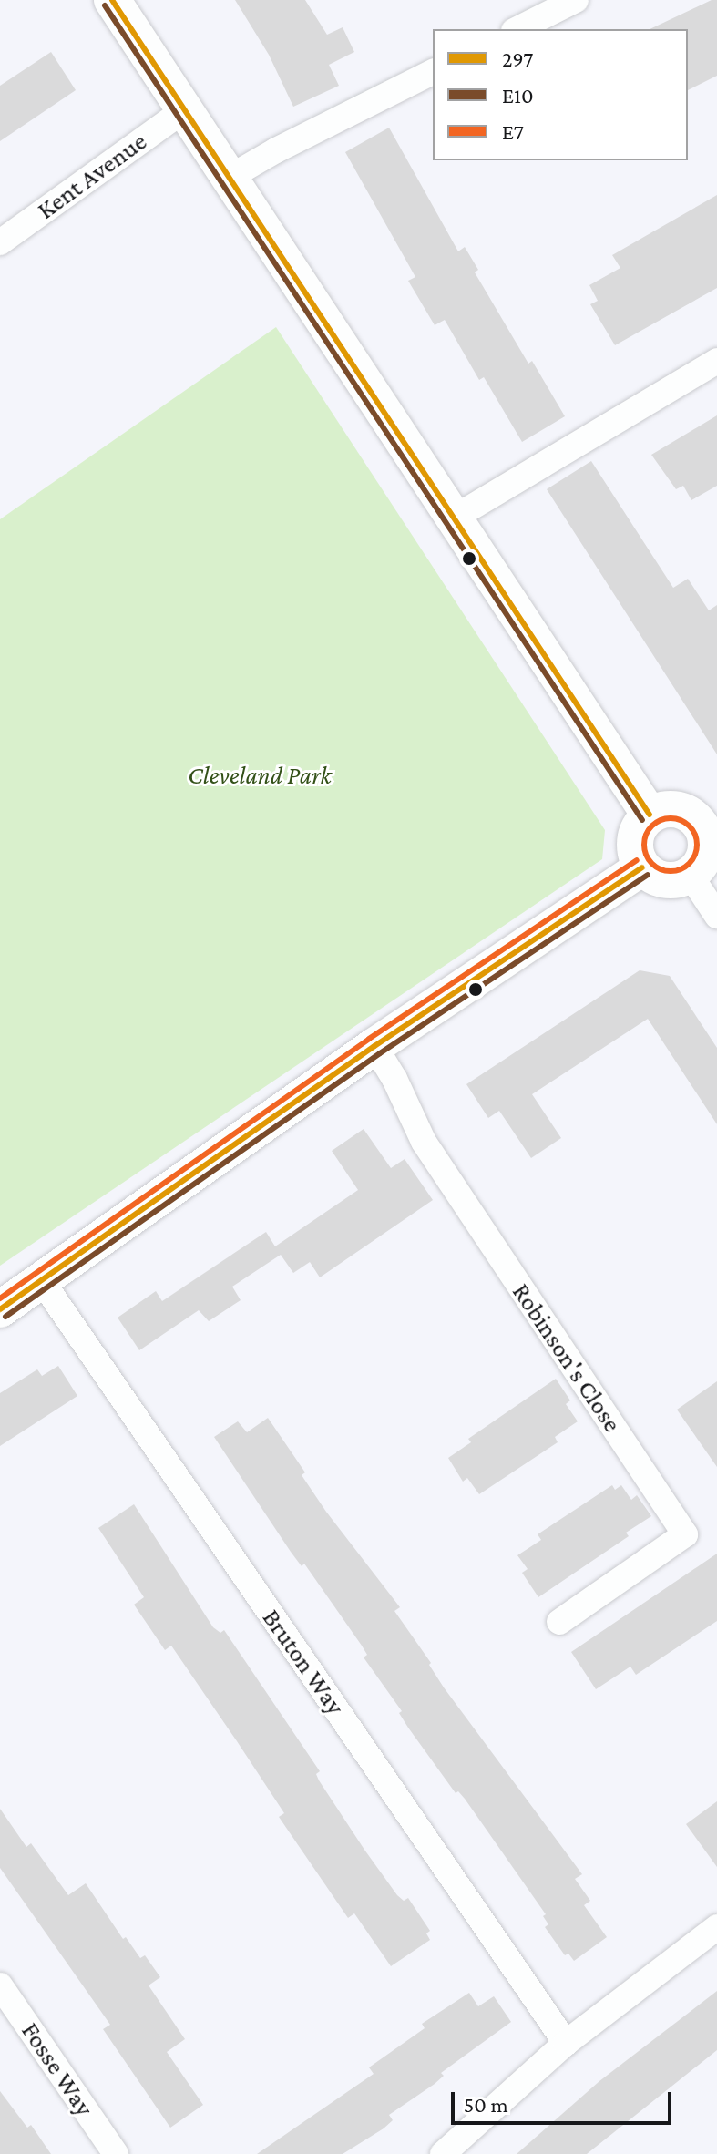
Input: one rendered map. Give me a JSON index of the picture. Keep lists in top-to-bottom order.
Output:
{
  "streets": {
    "street": [
      "Kent Avenue",
      "Robinson's Close",
      "Bruton Way",
      "Fosse Way"
    ]
  },
  "parks": ["Cleveland Park"],
  "lines": ["transit line 297", "transit line E10", "transit line E7"],
  "legend": ["297", "E10", "E7"],
  "scale_bar": "50 m"
}
